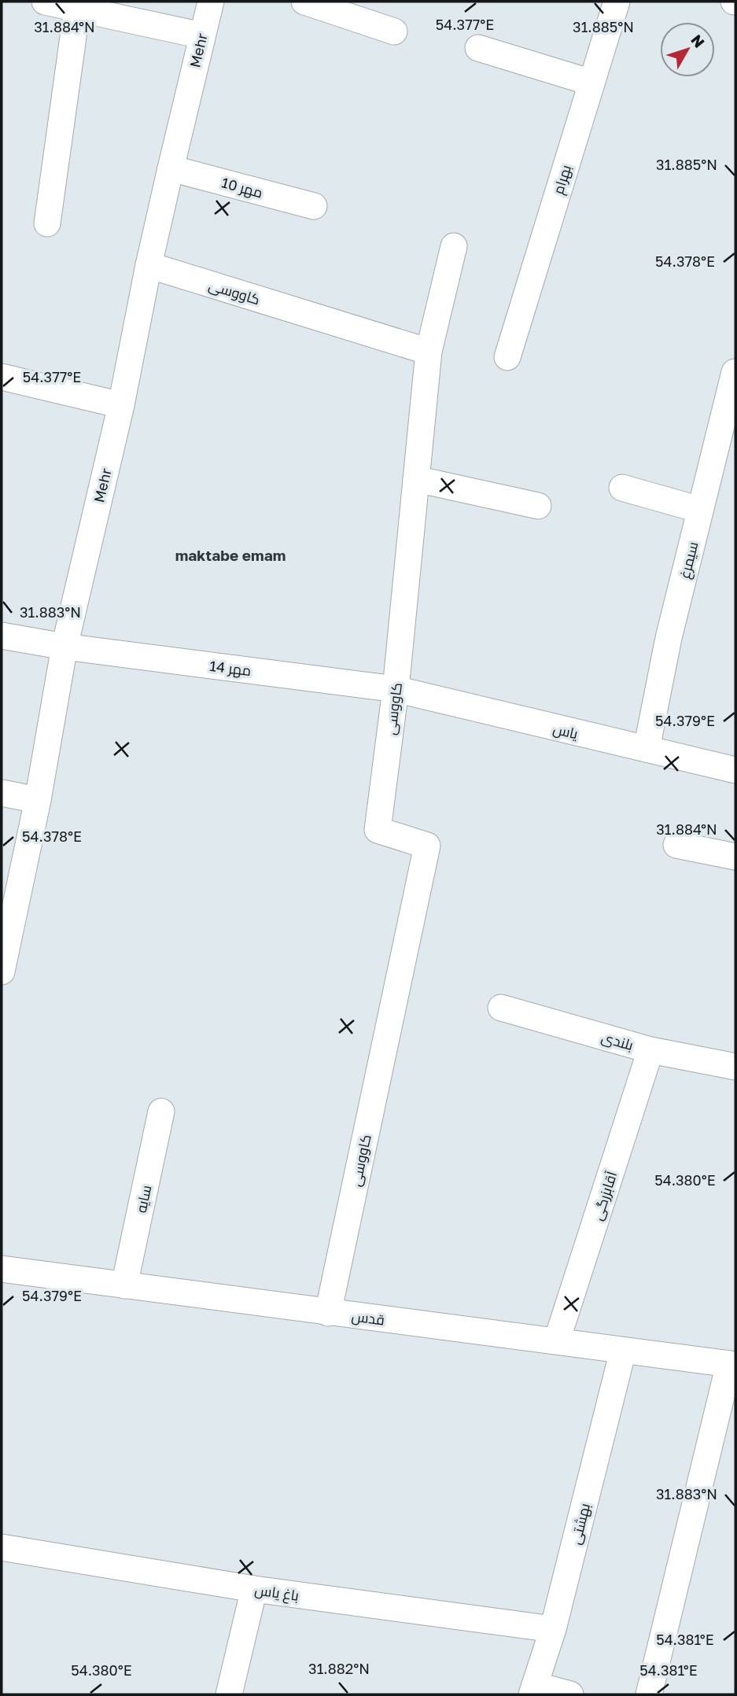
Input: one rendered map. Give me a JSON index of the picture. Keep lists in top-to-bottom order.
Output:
{
  "streets": {
    "street": [
      "Mehr",
      "بهرام",
      "مهر 10",
      "کاووسی",
      "سیمرغ",
      "مهر 14",
      "یاس",
      "بلندی",
      "آقابزرگی",
      "سایه",
      "قدس",
      "بهشتی",
      "باغ یاس"
    ]
  },
  "crossings": [
    ["Mehr", "مهر 10"],
    ["Mehr", "کاووسی"],
    ["Mehr", "مهر 14"],
    ["کاووسی", "مهر 14"],
    ["کاووسی", "یاس"],
    ["کاووسی", "قدس"],
    ["سیمرغ", "یاس"],
    ["مهر 14", "یاس"],
    ["بلندی", "آقابزرگی"],
    ["آقابزرگی", "قدس"],
    ["سایه", "قدس"],
    ["قدس", "بهشتی"],
    ["بهشتی", "باغ یاس"]
  ],
  "districts": ["maktabe emam"],
  "north": "top right",
  "coordinates": [
    "54.377°E",
    "31.884°N",
    "31.885°N",
    "54.378°E",
    "31.883°N",
    "54.379°E",
    "54.380°E",
    "54.381°E",
    "31.882°N"
  ]
}
